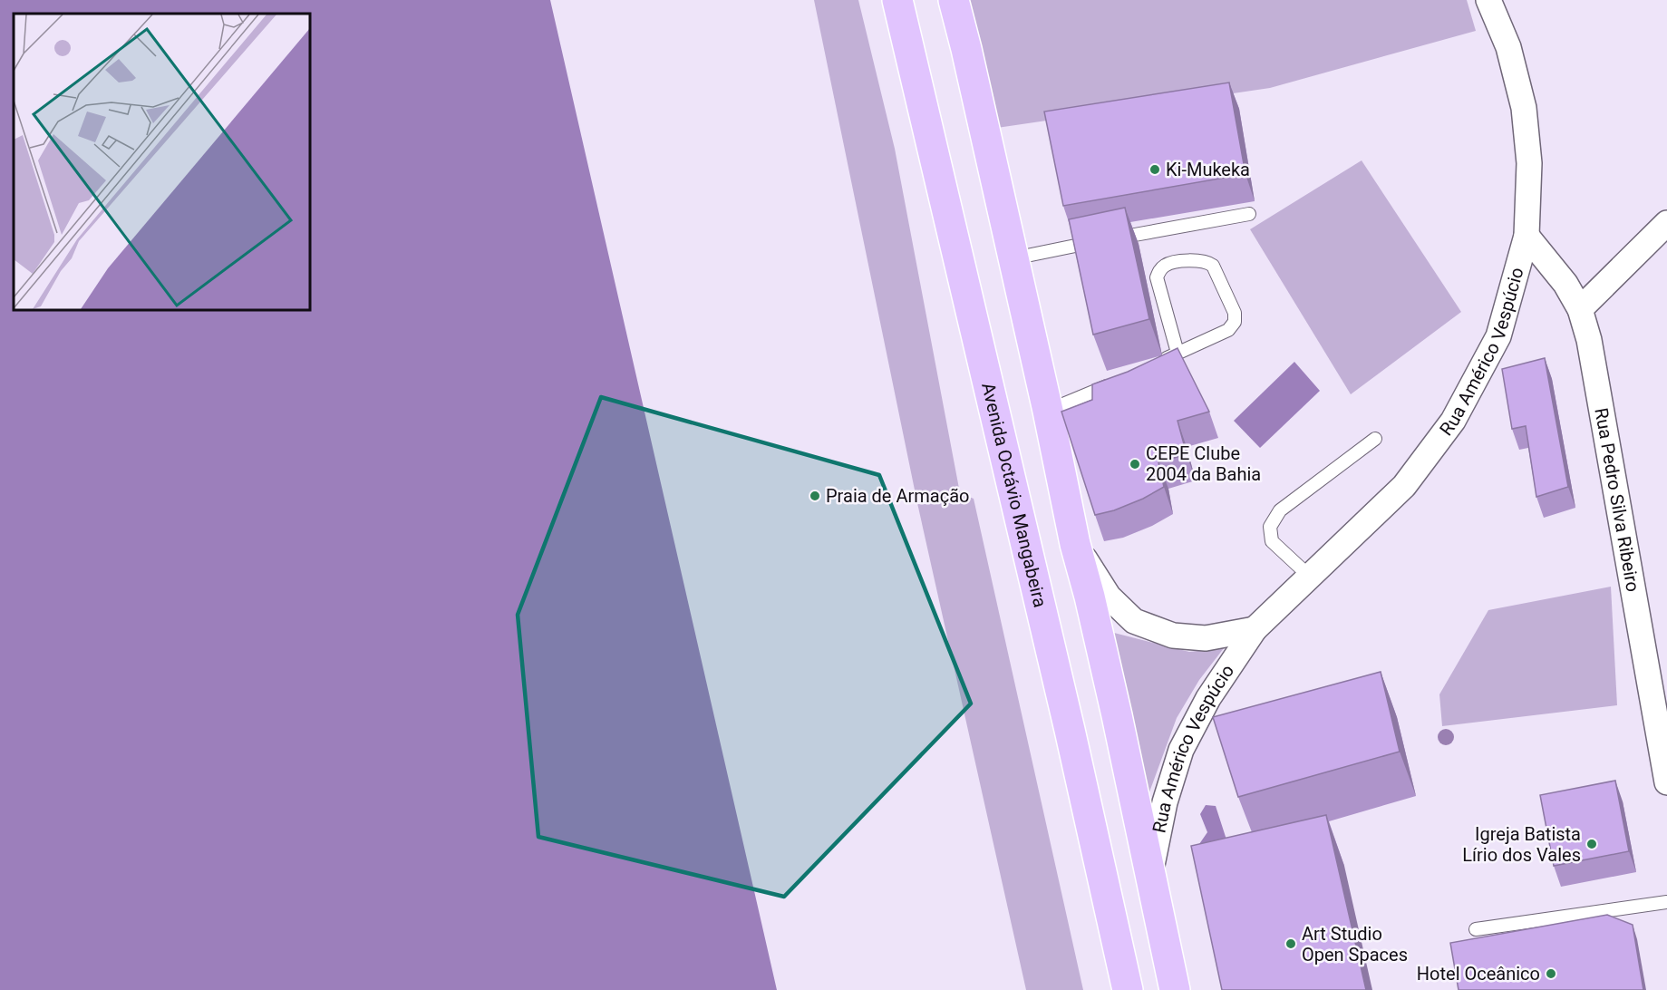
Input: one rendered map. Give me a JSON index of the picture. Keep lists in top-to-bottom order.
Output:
{
  "streets": {
    "main road": ["Avenida Octávio Mangabeira"],
    "street": ["Rua Américo Vespúcio", "Rua Pedro Silva Ribeiro"]
  },
  "crossings": [
    ["Rua Américo Vespúcio", "Rua Pedro Silva Ribeiro"]
  ],
  "places": [
    "Ki-Mukeka",
    "CEPE Clube 2004 da Bahia",
    "Praia de Armação",
    "Igreja Batista Lírio dos Vales",
    "Art Studio Open Spaces",
    "Hotel Oceânico"
  ]
}
